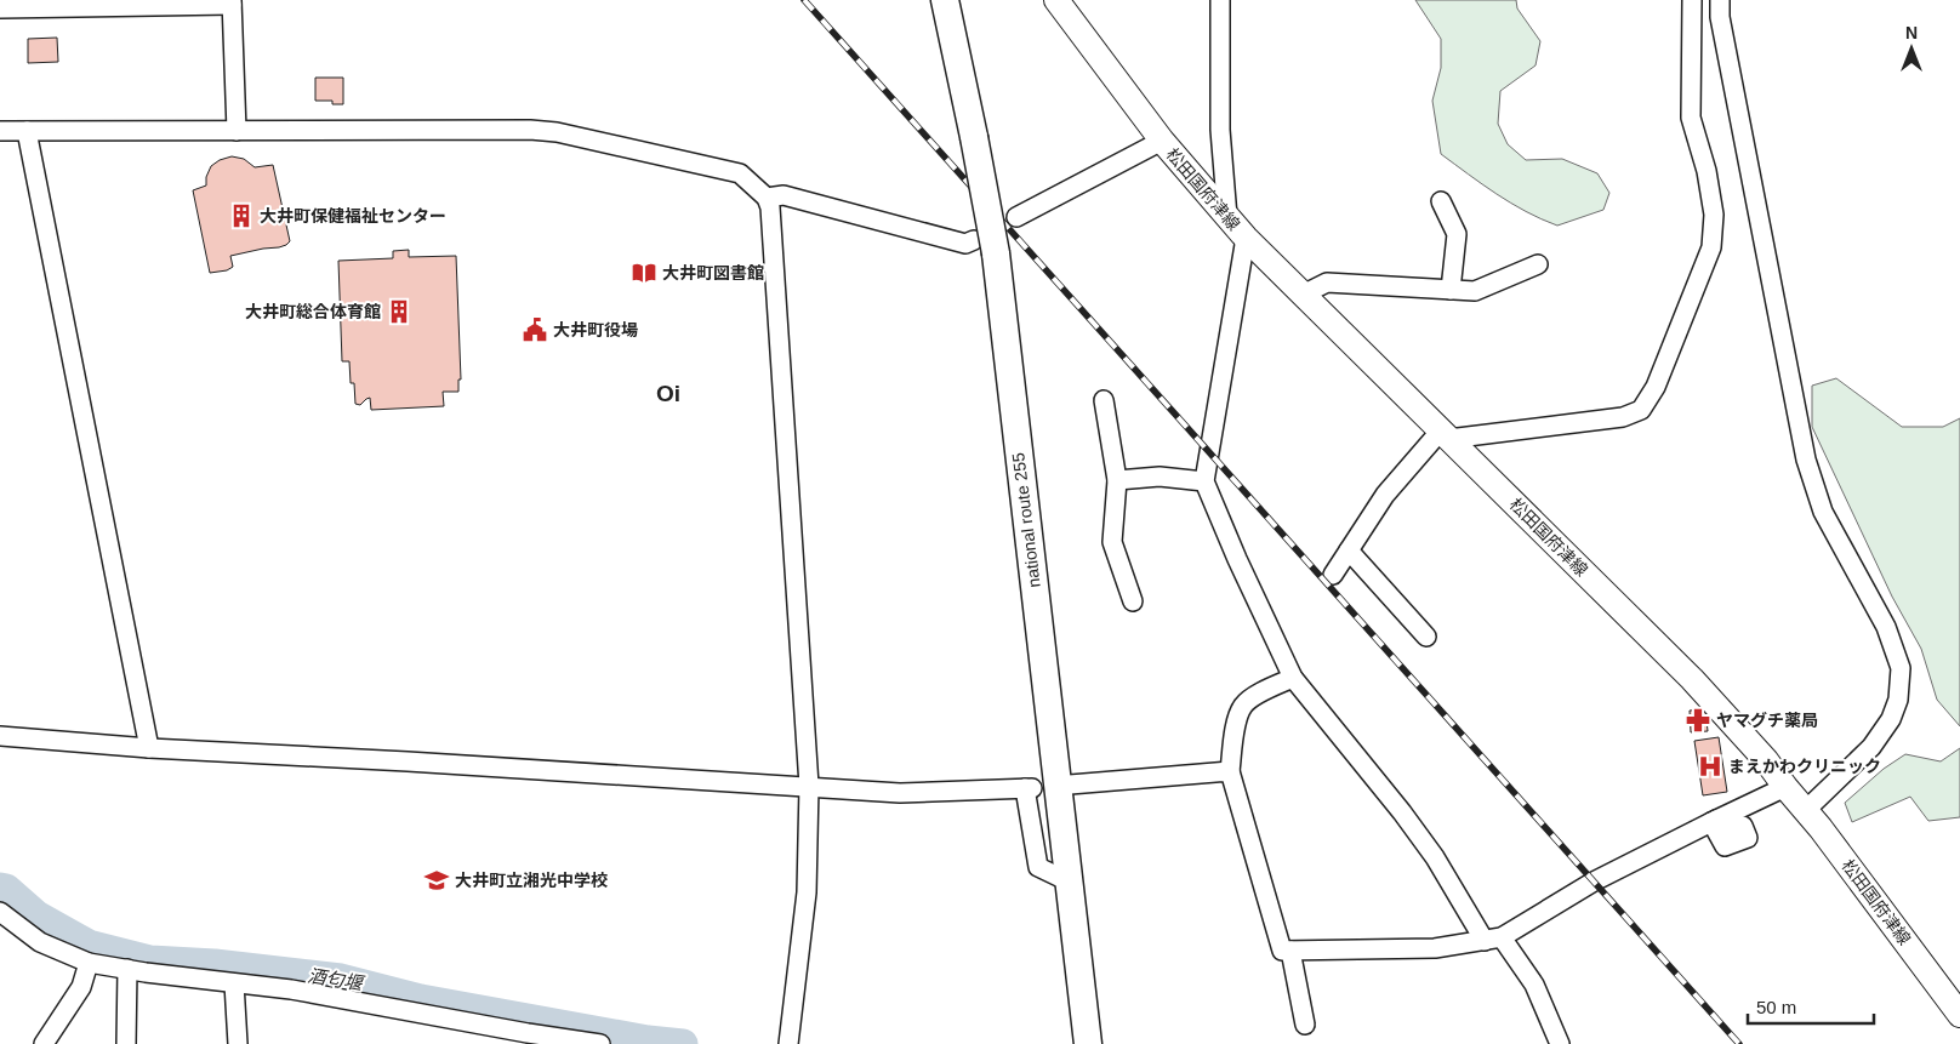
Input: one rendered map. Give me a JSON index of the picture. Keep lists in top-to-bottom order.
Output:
{
  "streets": {
    "highway": ["national route 255"],
    "main road": ["松田国府津線"]
  },
  "districts": ["Oi"],
  "water": ["酒匂堰"],
  "places": {
    "building": ["大井町保健福祉センター", "大井町総合体育館"],
    "library": ["大井町図書館"],
    "public building": ["大井町役場"],
    "pharmacy": ["ヤマグチ薬局"],
    "hospital": ["まえかわクリニック"],
    "school or university": ["大井町立湘光中学校"]
  },
  "scale_bar": "50 m",
  "north": "top"
}
